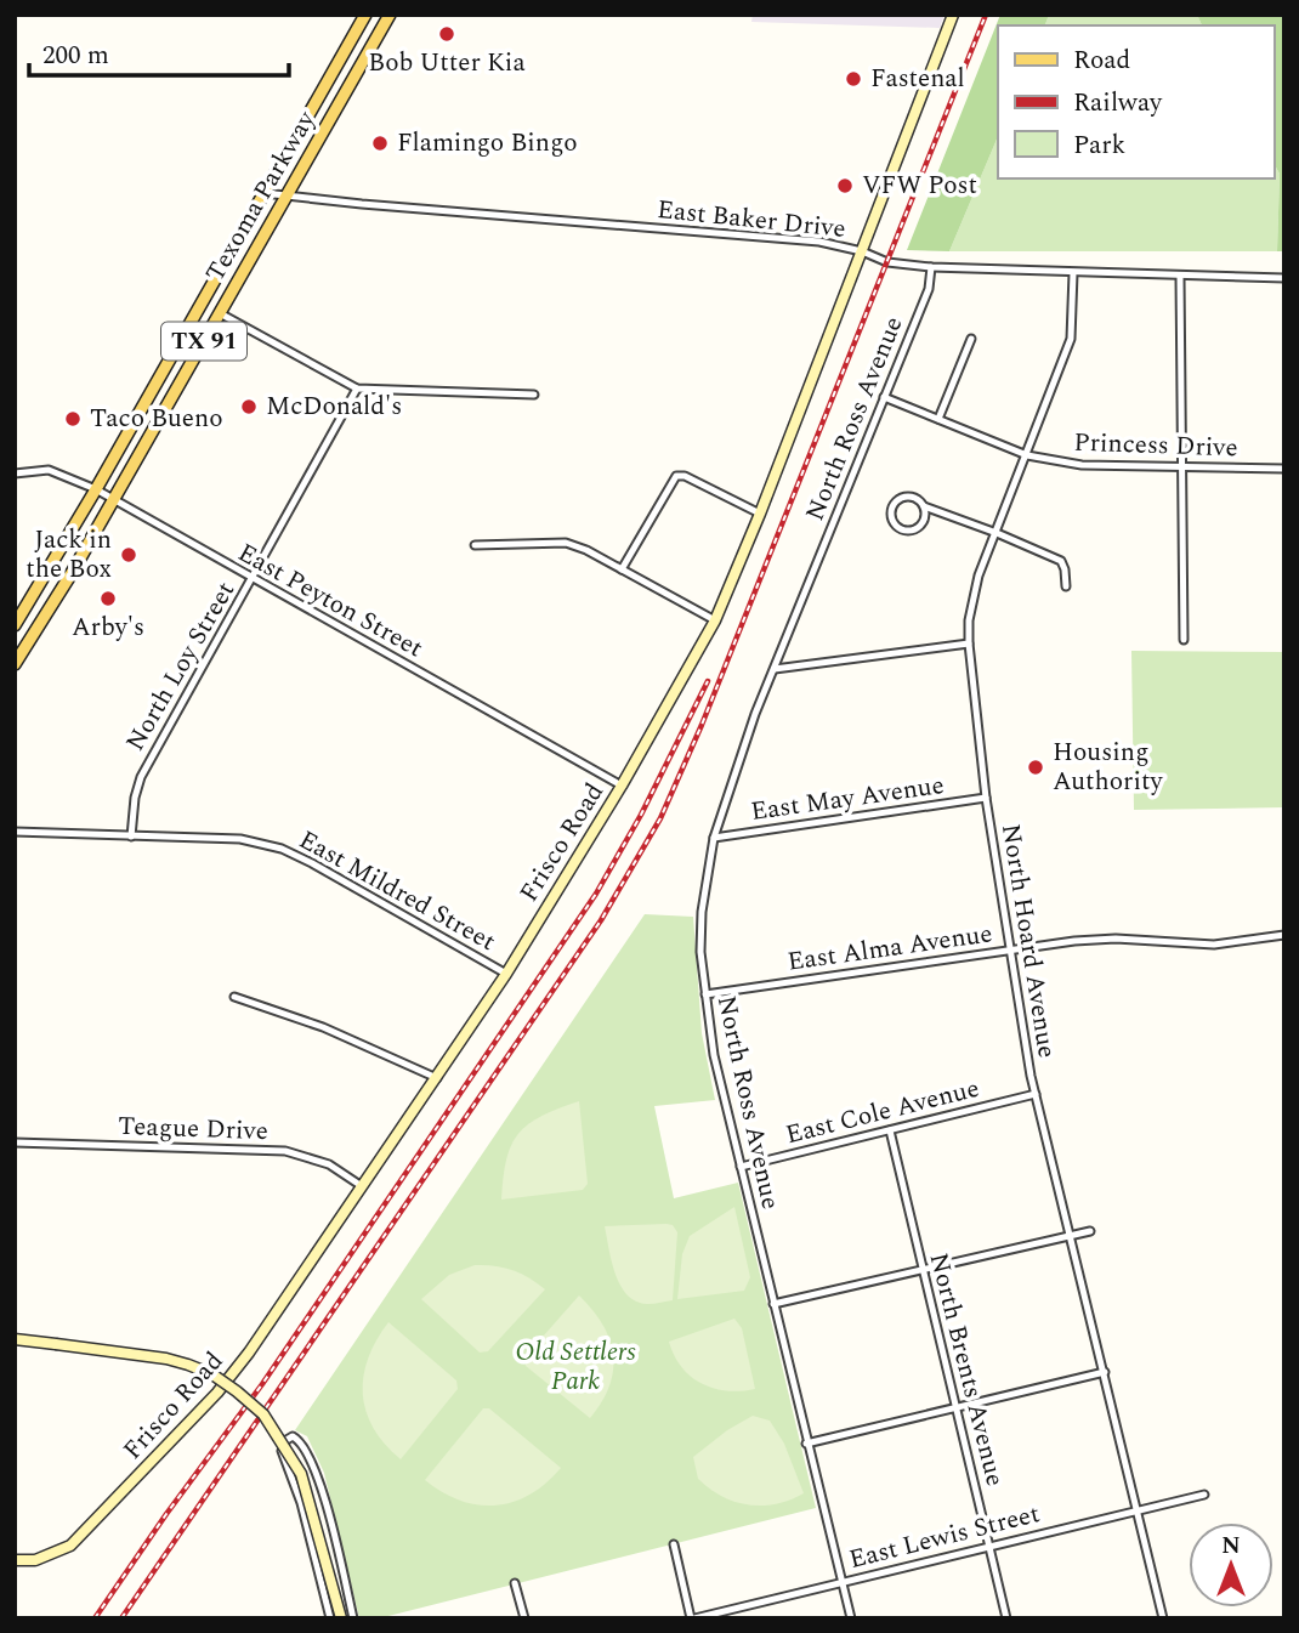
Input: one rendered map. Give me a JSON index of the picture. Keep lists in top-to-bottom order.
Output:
{
  "streets": {
    "main road": ["Texoma Parkway", "TX 91"],
    "street": [
      "East Baker Drive",
      "North Ross Avenue",
      "Princess Drive",
      "East Peyton Street",
      "North Loy Street",
      "East May Avenue",
      "Frisco Road",
      "East Mildred Street",
      "North Hoard Avenue",
      "East Alma Avenue",
      "East Cole Avenue",
      "Teague Drive",
      "North Brents Avenue",
      "East Lewis Street"
    ]
  },
  "crossings": [
    ["Texoma Parkway", "East Baker Drive"],
    ["Texoma Parkway", "East Peyton Street"],
    ["East Baker Drive", "North Ross Avenue"],
    ["East Baker Drive", "Frisco Road"],
    ["East Baker Drive", "North Hoard Avenue"],
    ["North Ross Avenue", "Princess Drive"],
    ["North Ross Avenue", "East May Avenue"],
    ["North Ross Avenue", "East Alma Avenue"],
    ["North Ross Avenue", "East Cole Avenue"],
    ["North Ross Avenue", "East Lewis Street"],
    ["Princess Drive", "North Hoard Avenue"],
    ["East Peyton Street", "North Loy Street"],
    ["East Peyton Street", "Frisco Road"],
    ["North Loy Street", "East Mildred Street"],
    ["East May Avenue", "North Hoard Avenue"],
    ["Frisco Road", "East Mildred Street"],
    ["Frisco Road", "Teague Drive"],
    ["North Hoard Avenue", "East Alma Avenue"],
    ["North Hoard Avenue", "East Cole Avenue"],
    ["North Hoard Avenue", "East Lewis Street"],
    ["East Cole Avenue", "North Brents Avenue"],
    ["North Brents Avenue", "East Lewis Street"]
  ],
  "parks": ["Old Settlers Park"],
  "places": [
    "Bob Utter Kia",
    "Fastenal",
    "Flamingo Bingo",
    "VFW Post",
    "McDonald's",
    "Taco Bueno",
    "Jack in the Box",
    "Arby's",
    "Housing Authority"
  ],
  "legend": ["Road", "Railway", "Park"],
  "scale_bar": "200 m",
  "north": "top"
}
